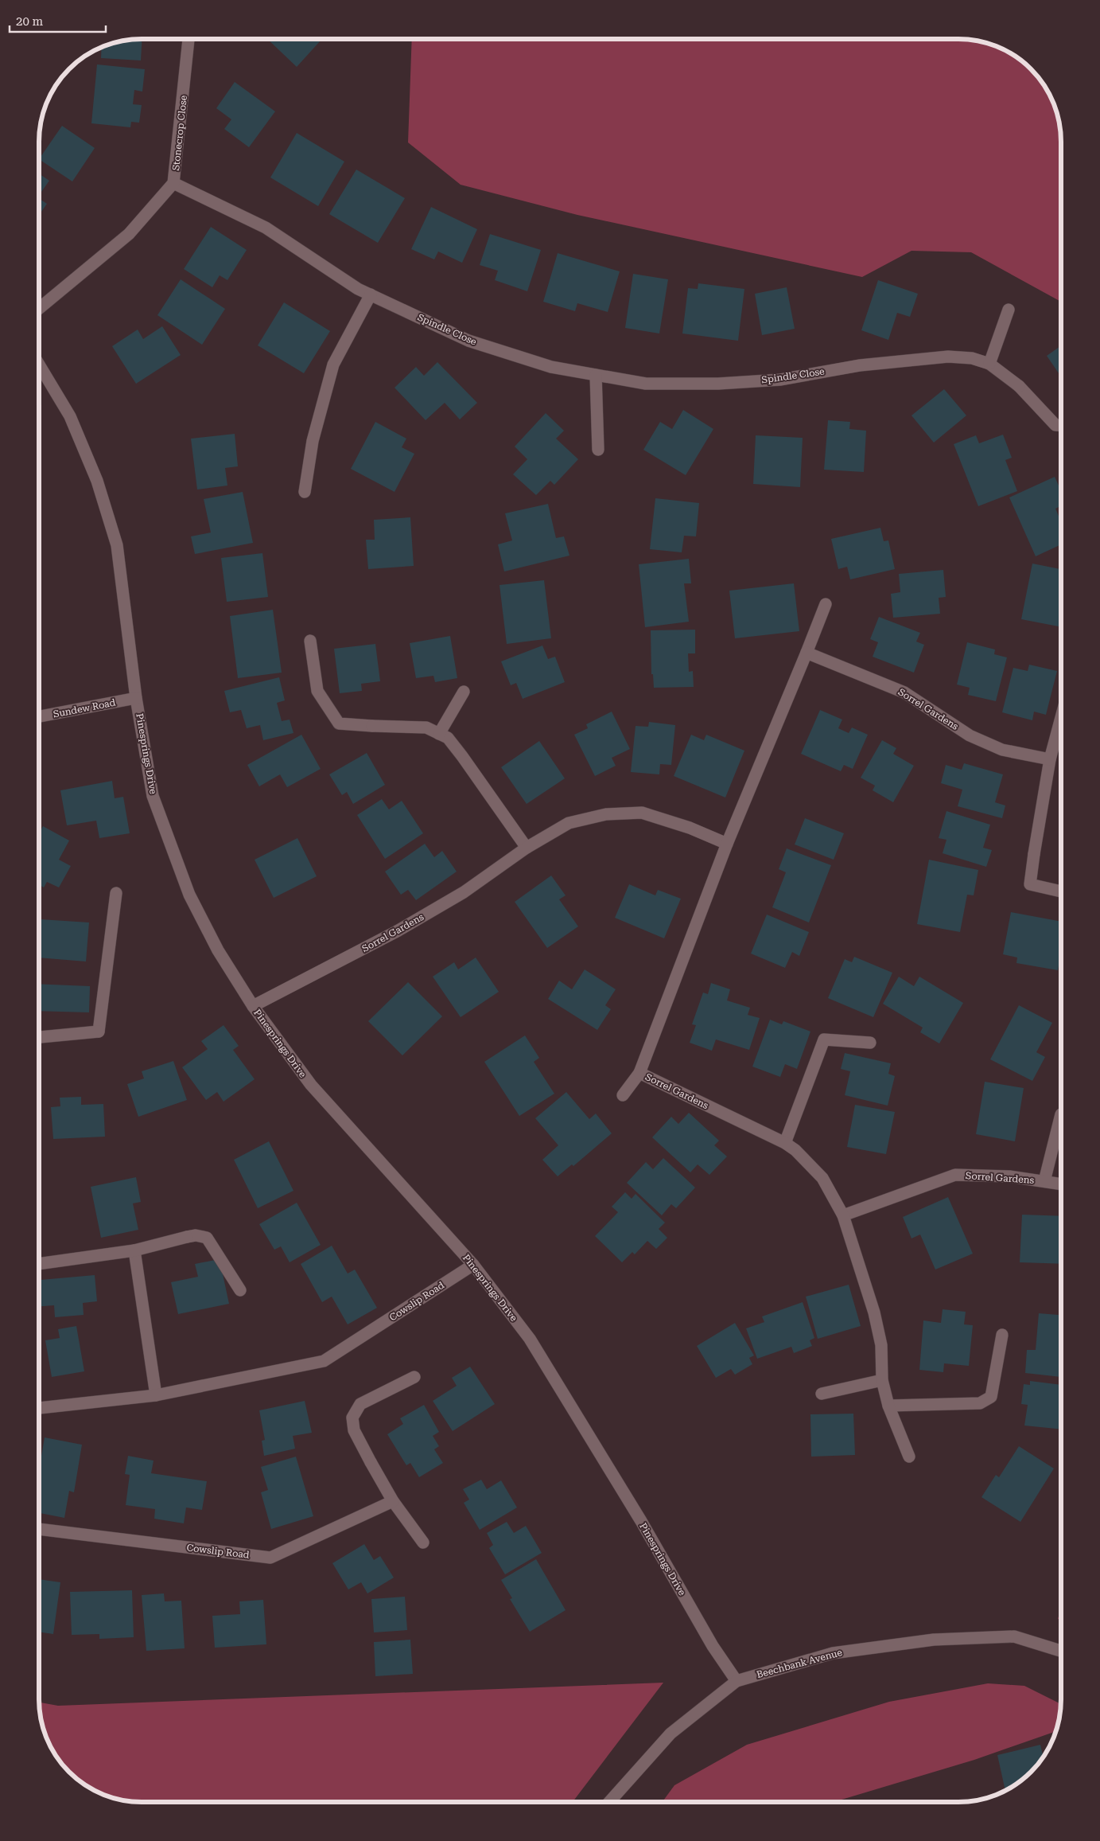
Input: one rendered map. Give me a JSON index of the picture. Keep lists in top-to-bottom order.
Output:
{
  "streets": {
    "street": [
      "Stonecrop Close",
      "Spindle Close",
      "Sundew Road",
      "Sorrel Gardens",
      "Pinesprings Drive",
      "Cowslip Road",
      "Beechbank Avenue"
    ]
  },
  "crossings": [
    ["Stonecrop Close", "Spindle Close"],
    ["Sundew Road", "Pinesprings Drive"],
    ["Sorrel Gardens", "Pinesprings Drive"],
    ["Pinesprings Drive", "Cowslip Road"],
    ["Pinesprings Drive", "Beechbank Avenue"]
  ],
  "scale_bar": "20 m"
}
